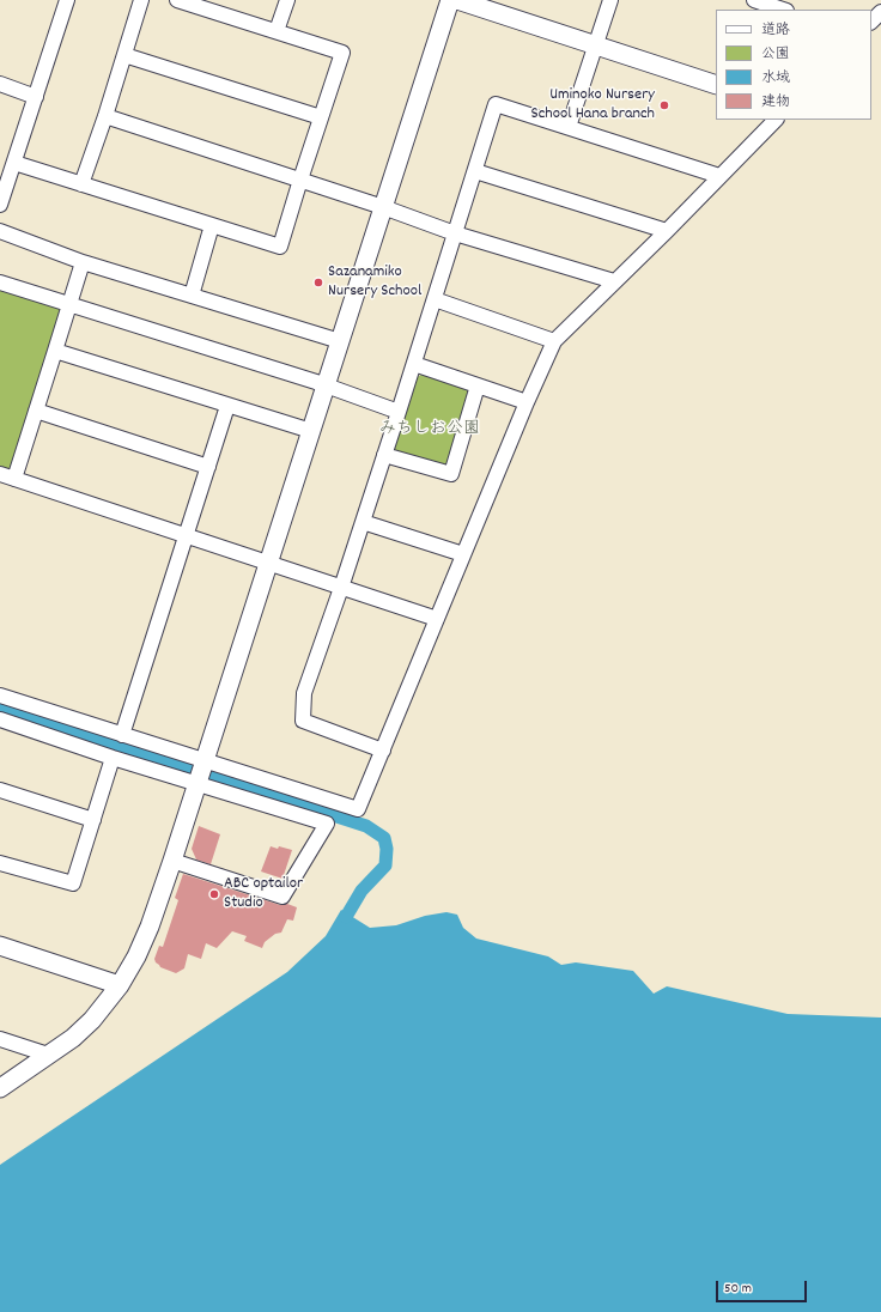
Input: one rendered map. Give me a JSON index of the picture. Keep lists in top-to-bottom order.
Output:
{
  "parks": ["みちしお公園"],
  "places": ["Uminoko Nursery School Hana branch", "Sazanamiko Nursery School", "ABC optailor Studio"],
  "legend": [
    "道路",
    "公園",
    "水域",
    "建物"
  ],
  "scale_bar": "50 m"
}
